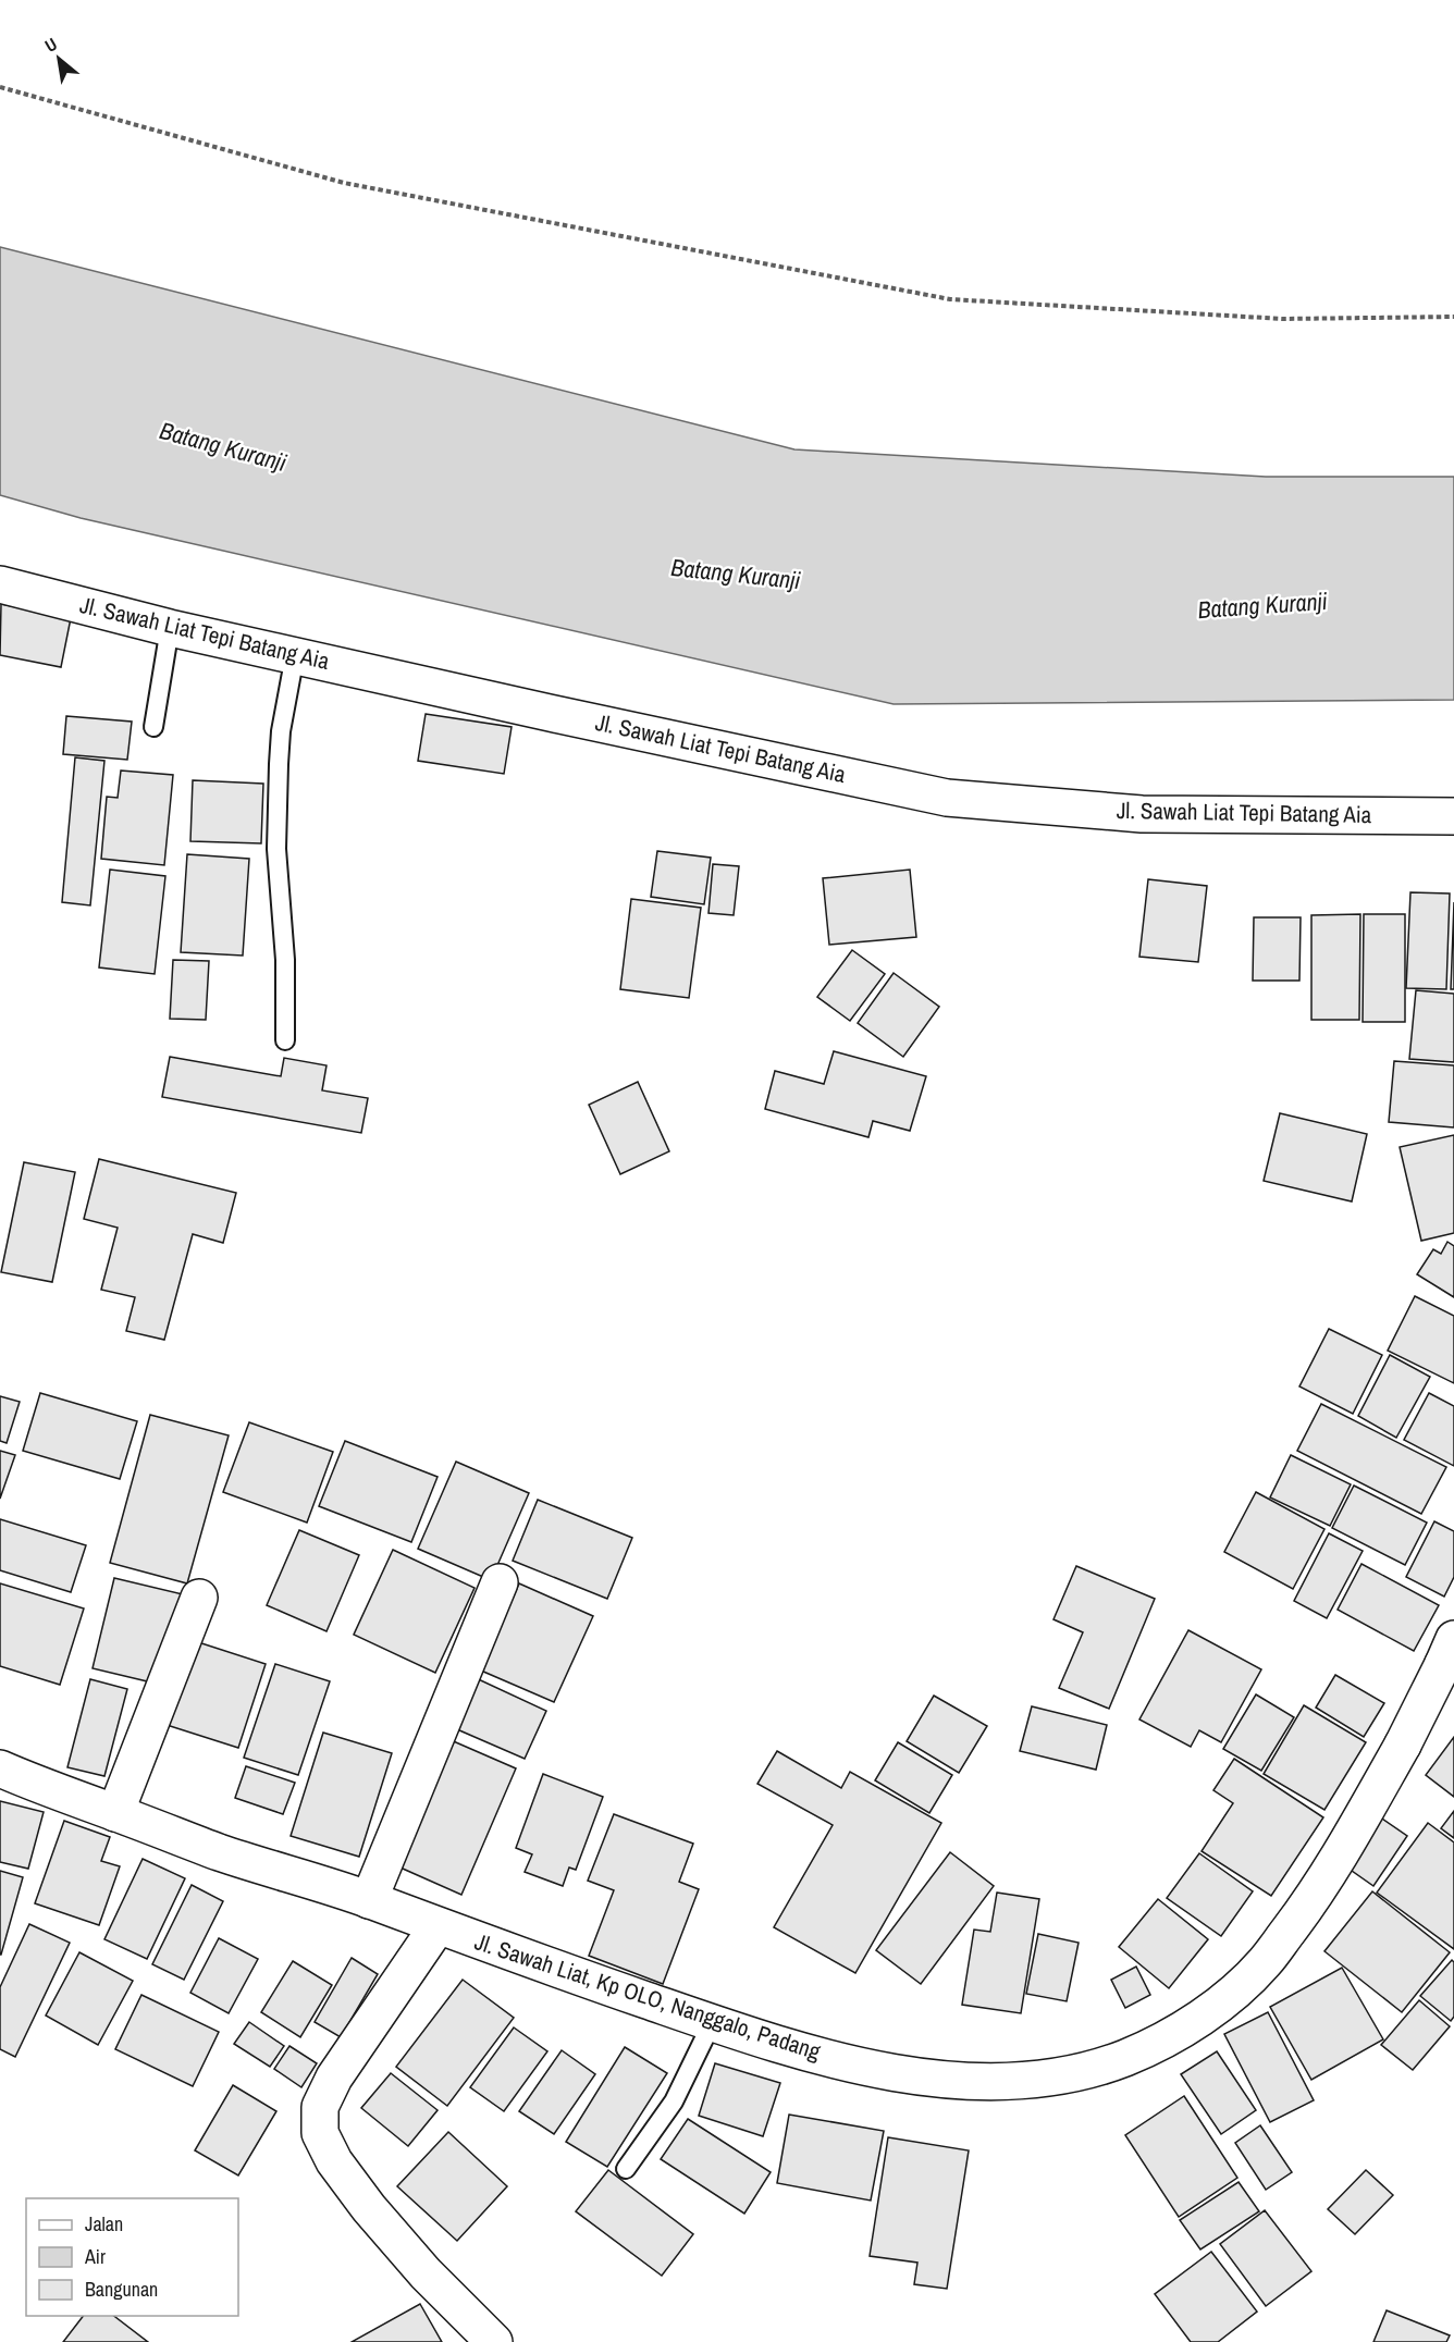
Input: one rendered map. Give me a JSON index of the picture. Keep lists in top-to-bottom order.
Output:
{
  "streets": {
    "street": ["Jl. Sawah Liat Tepi Batang Aia", "Jl. Sawah Liat, Kp OLO, Nanggalo, Padang"]
  },
  "water": ["Batang Kuranji"],
  "legend": ["Jalan", "Air", "Bangunan"],
  "north": "top left"
}
